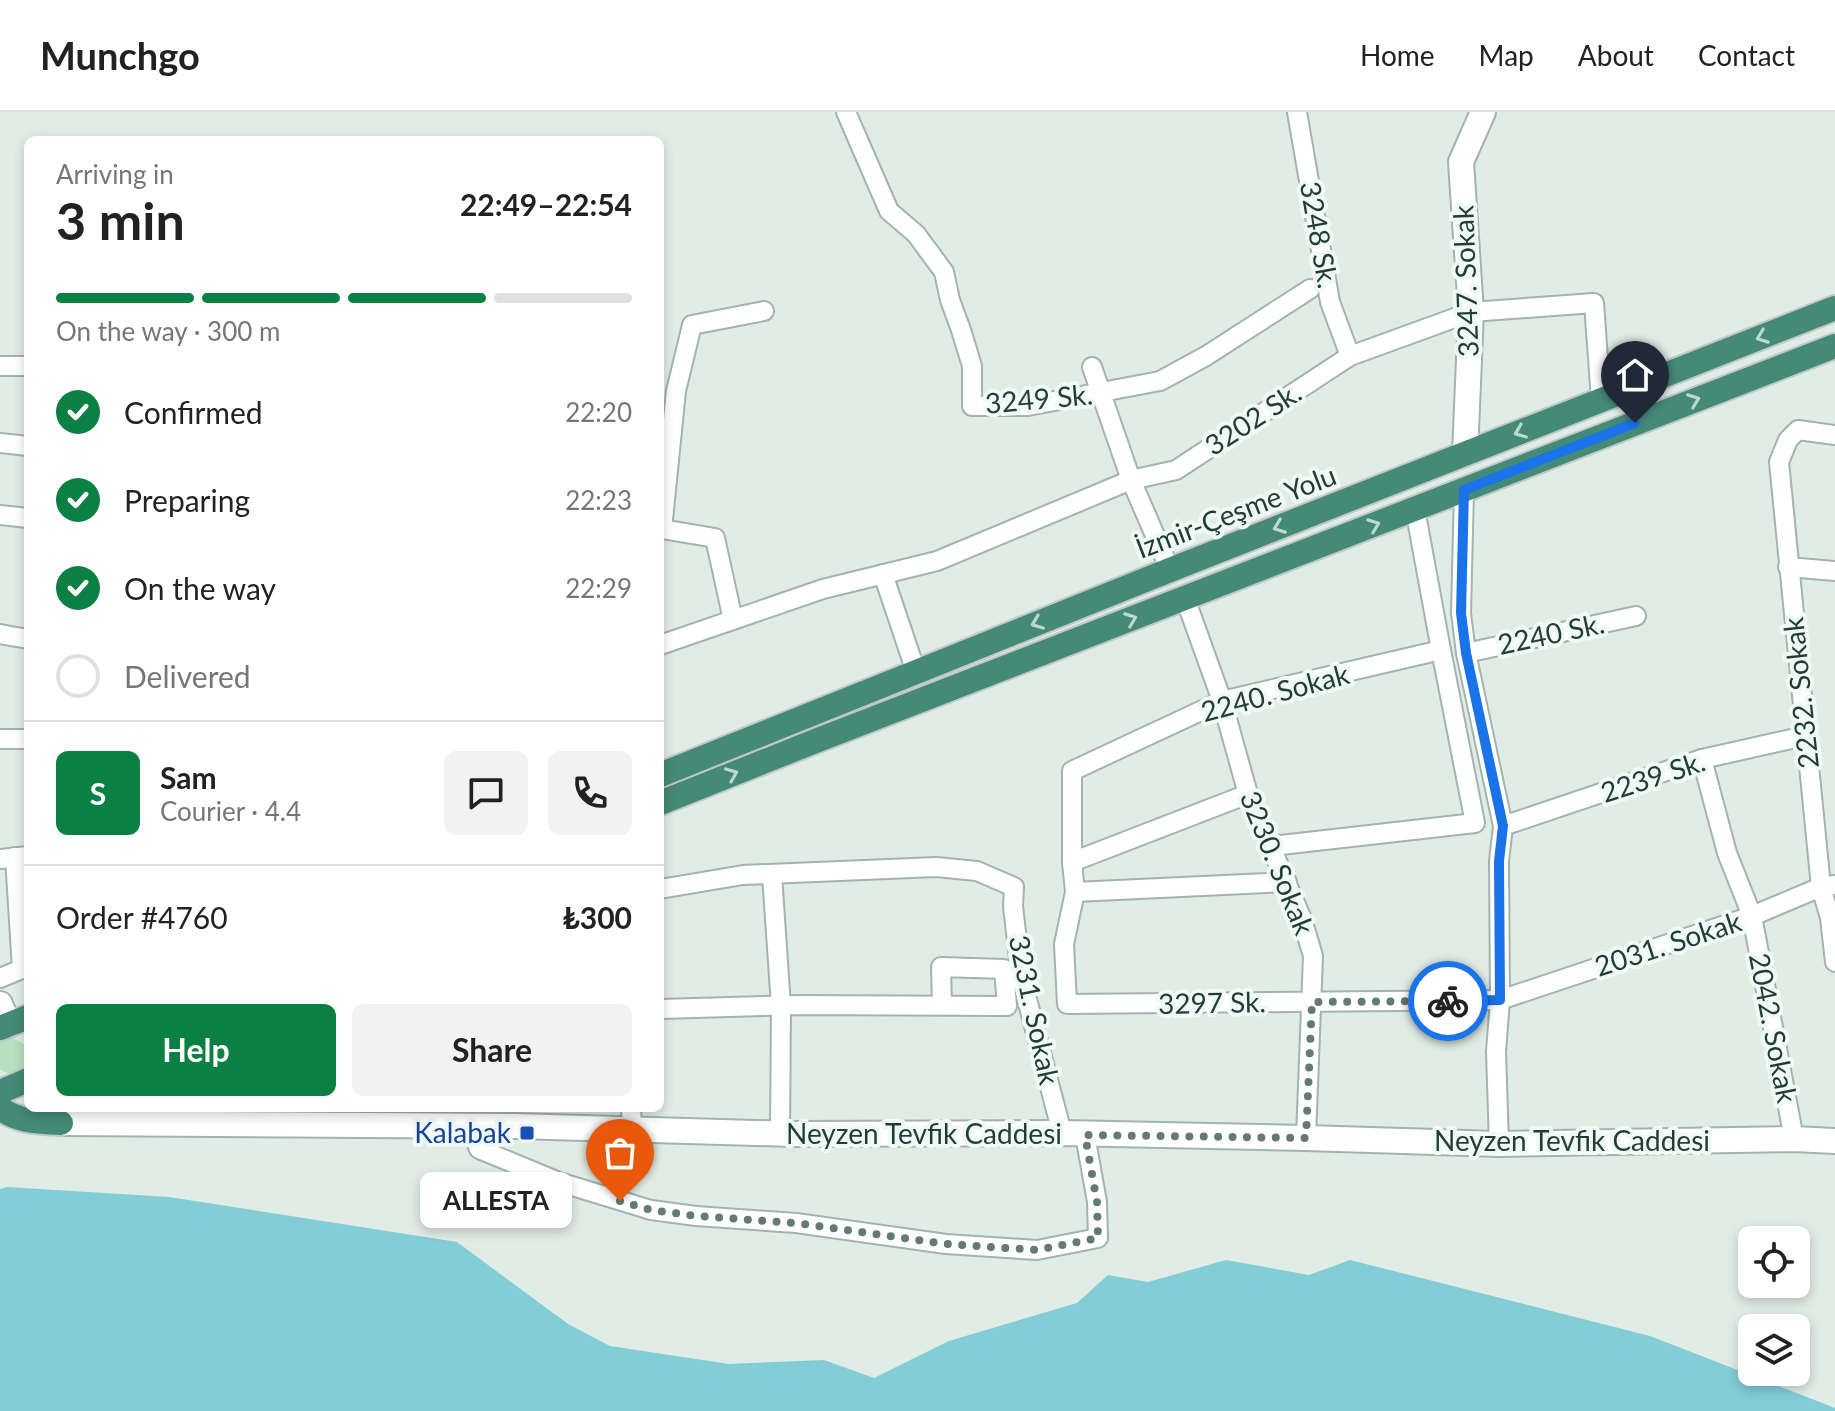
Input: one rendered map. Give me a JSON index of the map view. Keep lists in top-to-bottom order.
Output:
{
  "streets": {
    "highway": ["İzmir-Çeşme Yolu"],
    "street": [
      "3248 Sk.",
      "3247. Sokak",
      "3249 Sk.",
      "3202 Sk.",
      "2240 Sk.",
      "2240. Sokak",
      "2232. Sokak",
      "2239 Sk.",
      "3230. Sokak",
      "2031. Sokak",
      "3297 Sk.",
      "3231. Sokak",
      "2042. Sokak",
      "Neyzen Tevfik Caddesi"
    ]
  },
  "crossings": [
    ["3248 Sk.", "3202 Sk."],
    ["3247. Sokak", "3202 Sk."],
    ["3247. Sokak", "İzmir-Çeşme Yolu"],
    ["3202 Sk.", "İzmir-Çeşme Yolu"],
    ["2240. Sokak", "3230. Sokak"],
    ["2232. Sokak", "2239 Sk."],
    ["2232. Sokak", "2031. Sokak"],
    ["2239 Sk.", "2042. Sokak"],
    ["3230. Sokak", "3297 Sk."],
    ["3230. Sokak", "Neyzen Tevfik Caddesi"],
    ["2031. Sokak", "3297 Sk."],
    ["2031. Sokak", "2042. Sokak"],
    ["3231. Sokak", "Neyzen Tevfik Caddesi"],
    ["2042. Sokak", "Neyzen Tevfik Caddesi"]
  ],
  "places": {
    "transit": ["Kalabak"],
    "other": ["ALLESTA"]
  },
  "page": {
    "header": "Munchgo",
    "nav": [
      "Home",
      "Map",
      "About",
      "Contact"
    ],
    "heading": ["3 min", "Arriving in", "22:49–22:54"],
    "panel": [
      "Sam",
      "Courier · 4.4",
      "Order #4760",
      "₺300"
    ],
    "bar": "On the way · 300 m",
    "list": [
      ["Confirmed", "22:20"],
      ["Preparing", "22:23"],
      ["On the way", "22:29"],
      "Delivered"
    ],
    "round": "S",
    "buttons": ["Help", "Share"],
    "bubble": "ALLESTA"
  }
}
